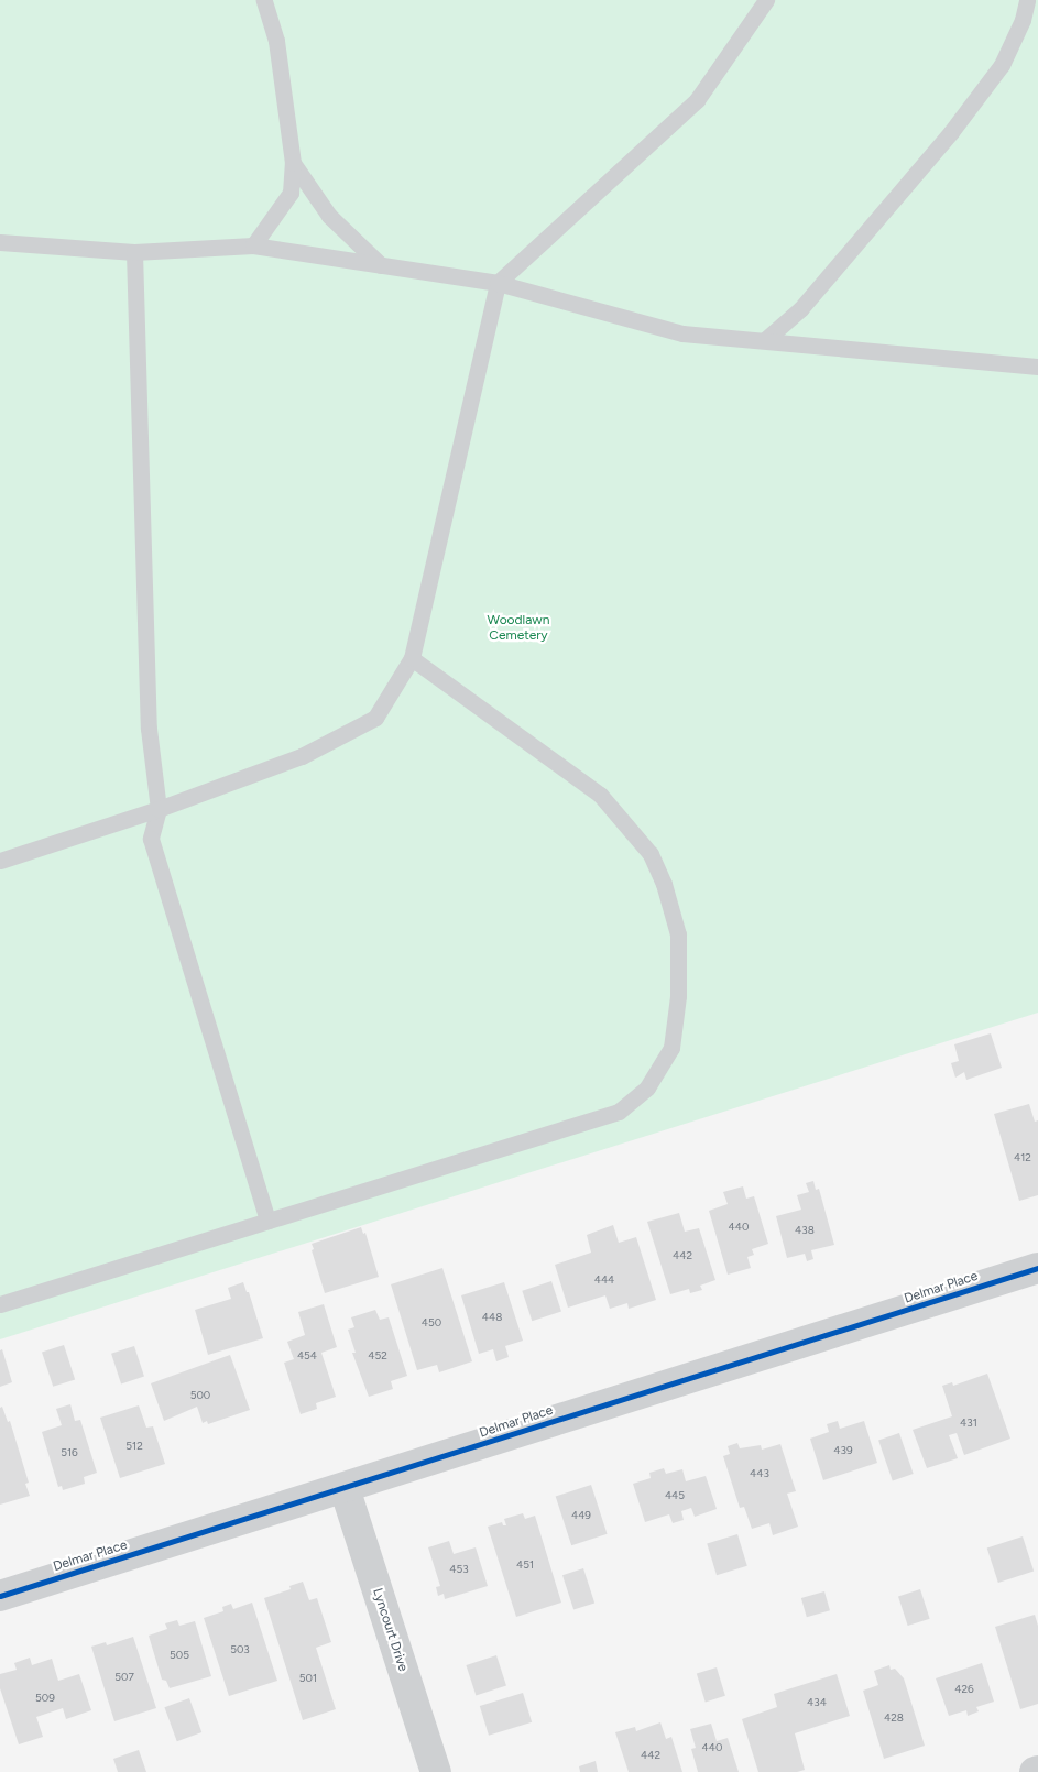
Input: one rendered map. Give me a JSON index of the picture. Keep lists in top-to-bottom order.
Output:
{
  "streets": {
    "street": ["Delmar Place", "Lyncourt Drive"]
  },
  "crossings": [
    ["Delmar Place", "Lyncourt Drive"]
  ],
  "parks": ["Woodlawn Cemetery"],
  "house_numbers": [
    "412",
    "440",
    "438",
    "442",
    "444",
    "448",
    "450",
    "454",
    "452",
    "500",
    "431",
    "512",
    "439",
    "516",
    "443",
    "445",
    "449",
    "451",
    "453",
    "503",
    "505",
    "507",
    "501",
    "426",
    "509",
    "434",
    "428",
    "440",
    "442"
  ]
}
